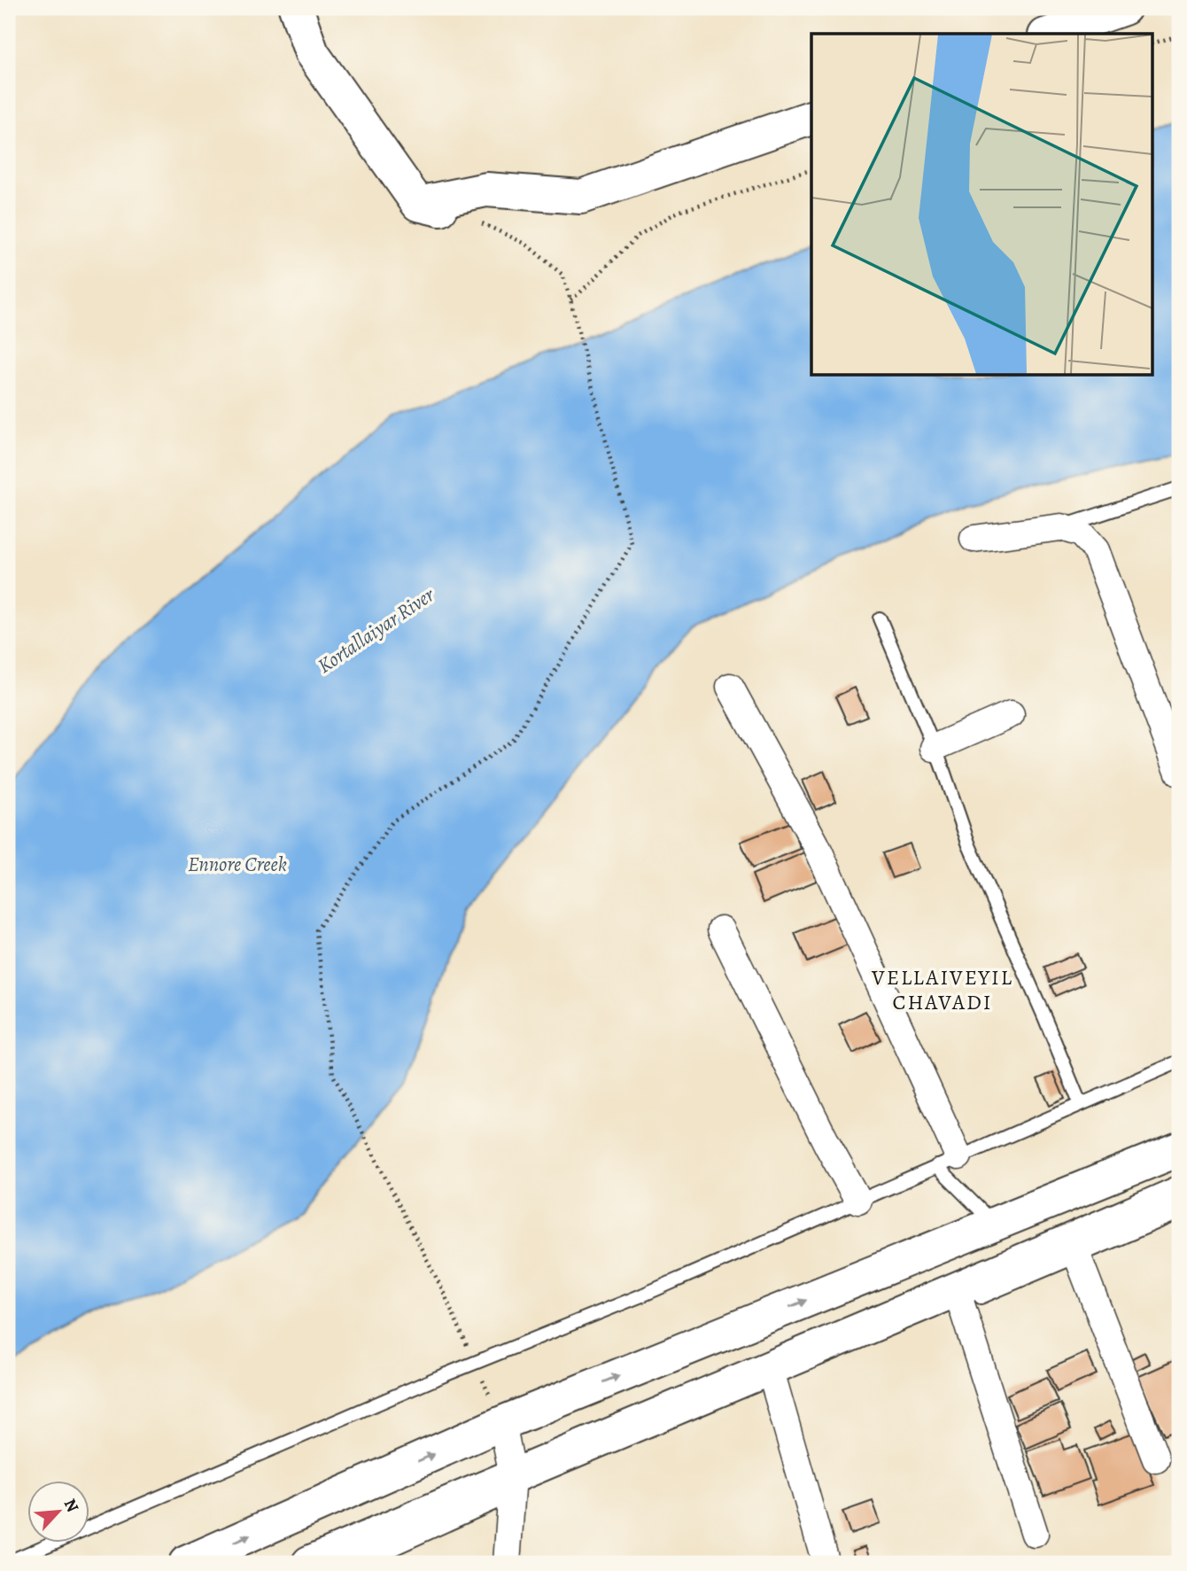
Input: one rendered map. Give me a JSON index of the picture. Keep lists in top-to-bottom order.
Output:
{
  "districts": ["VELLAIVEYIL CHAVADI"],
  "water": ["Kortallaiyar River", "Ennore Creek"],
  "north": "top right"
}
